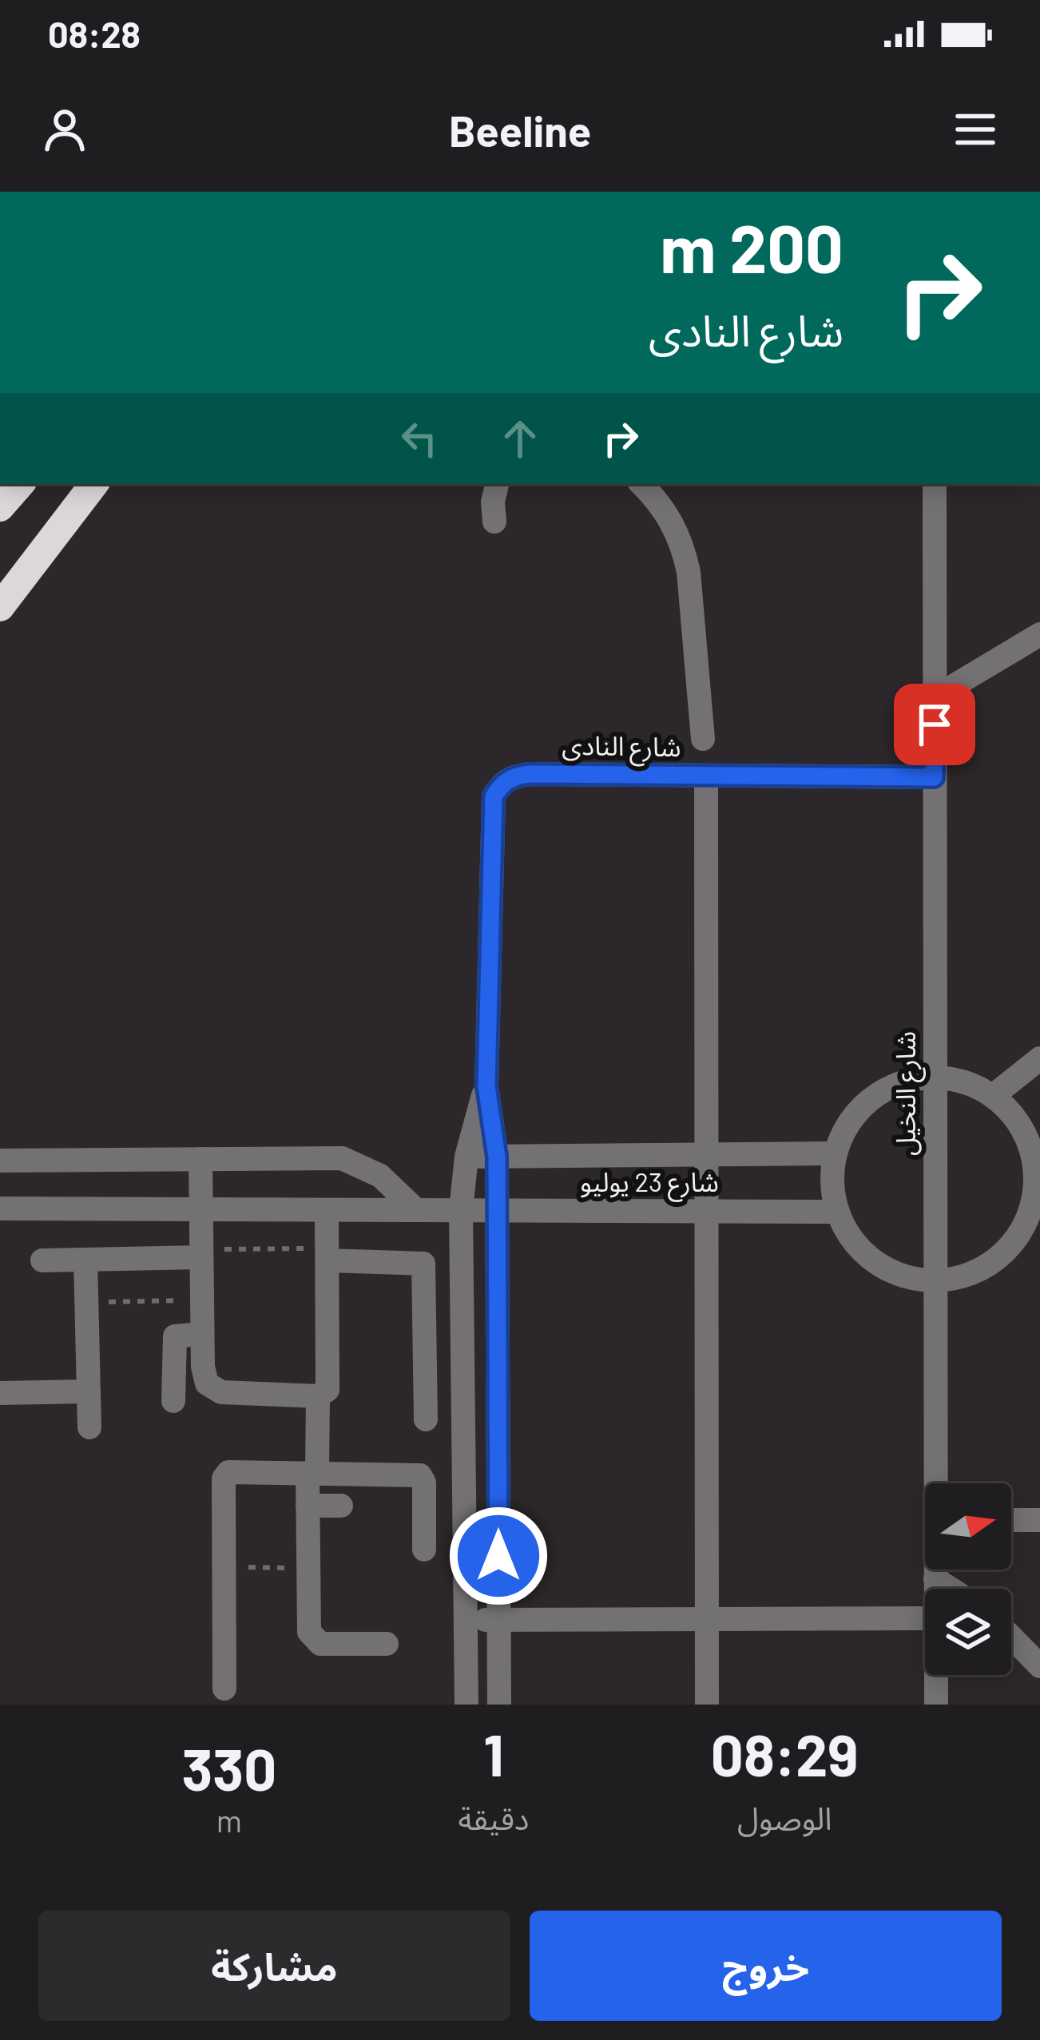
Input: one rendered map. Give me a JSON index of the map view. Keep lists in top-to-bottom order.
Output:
{
  "streets": {
    "street": ["شارع النادى", "شارع النخيل", "شارع 23 يوليو"]
  },
  "crossings": [
    ["شارع النادى", "شارع النخيل"],
    ["شارع النادى", "شارع 23 يوليو"]
  ],
  "north": "right",
  "page": {
    "status": "08:28",
    "header": "Beeline",
    "turn": ["200 m", "شارع النادى"],
    "eta": [
      "08:29",
      "الوصول",
      "1",
      "دقيقة",
      "330",
      "m"
    ],
    "buttons": ["خروج", "مشاركة"]
  }
}
